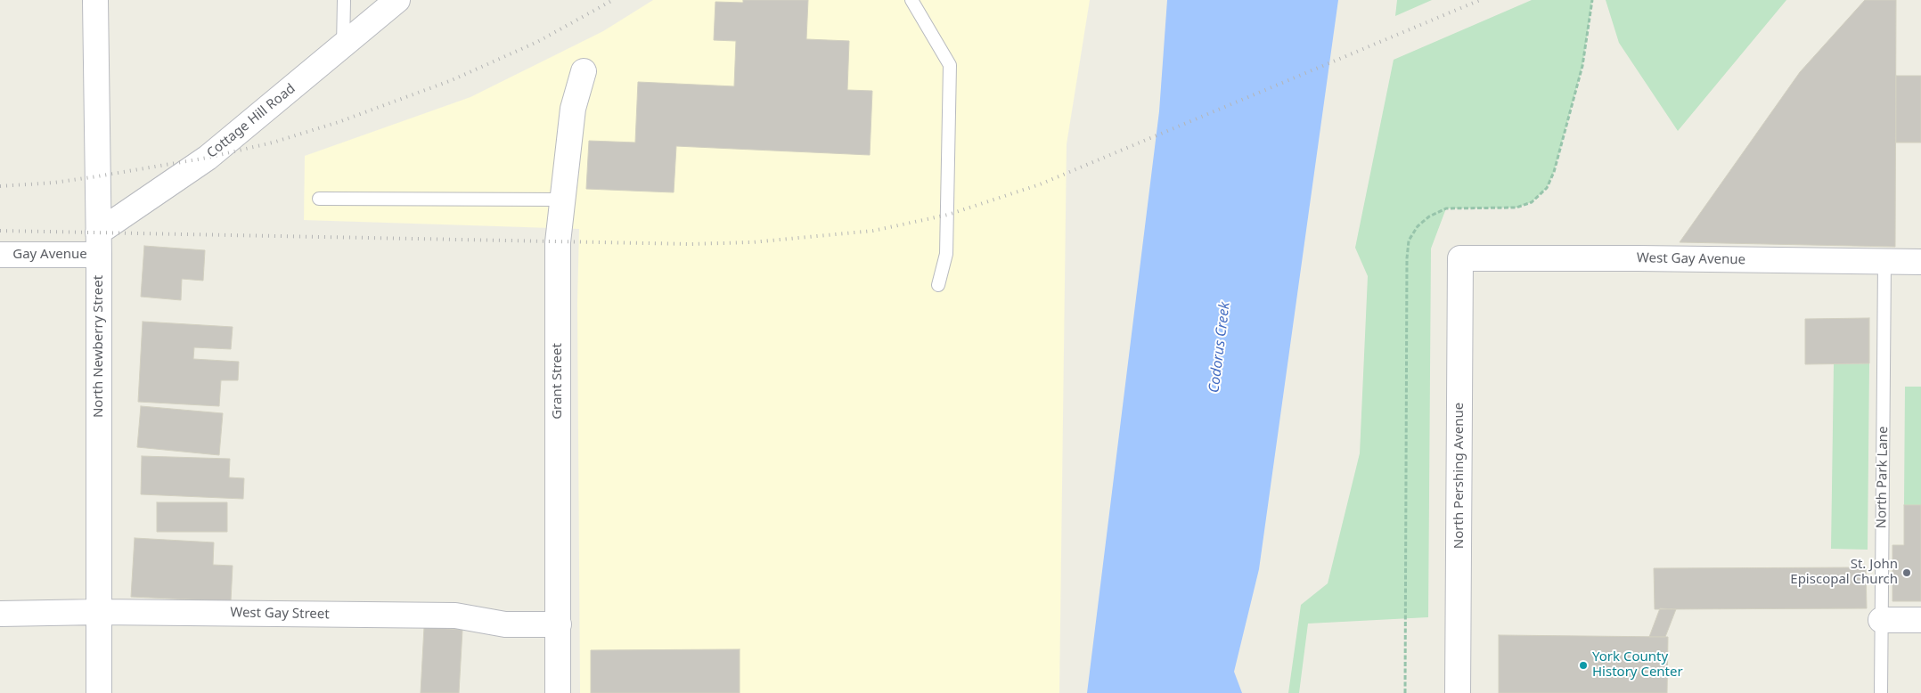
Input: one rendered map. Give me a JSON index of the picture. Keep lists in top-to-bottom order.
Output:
{
  "streets": {
    "street": [
      "Cottage Hill Road",
      "Gay Avenue",
      "West Gay Avenue",
      "North Newberry Street",
      "Grant Street",
      "North Pershing Avenue",
      "West Gay Street"
    ],
    "lane": ["North Park Lane"]
  },
  "crossings": [
    ["Cottage Hill Road", "Gay Avenue"],
    ["Cottage Hill Road", "North Newberry Street"],
    ["Gay Avenue", "North Newberry Street"],
    ["West Gay Avenue", "North Pershing Avenue"],
    ["West Gay Avenue", "North Park Lane"],
    ["North Newberry Street", "West Gay Street"],
    ["Grant Street", "West Gay Street"]
  ],
  "water": ["Codorus Creek"],
  "places": ["St. John Episcopal Church", "York County History Center"]
}
